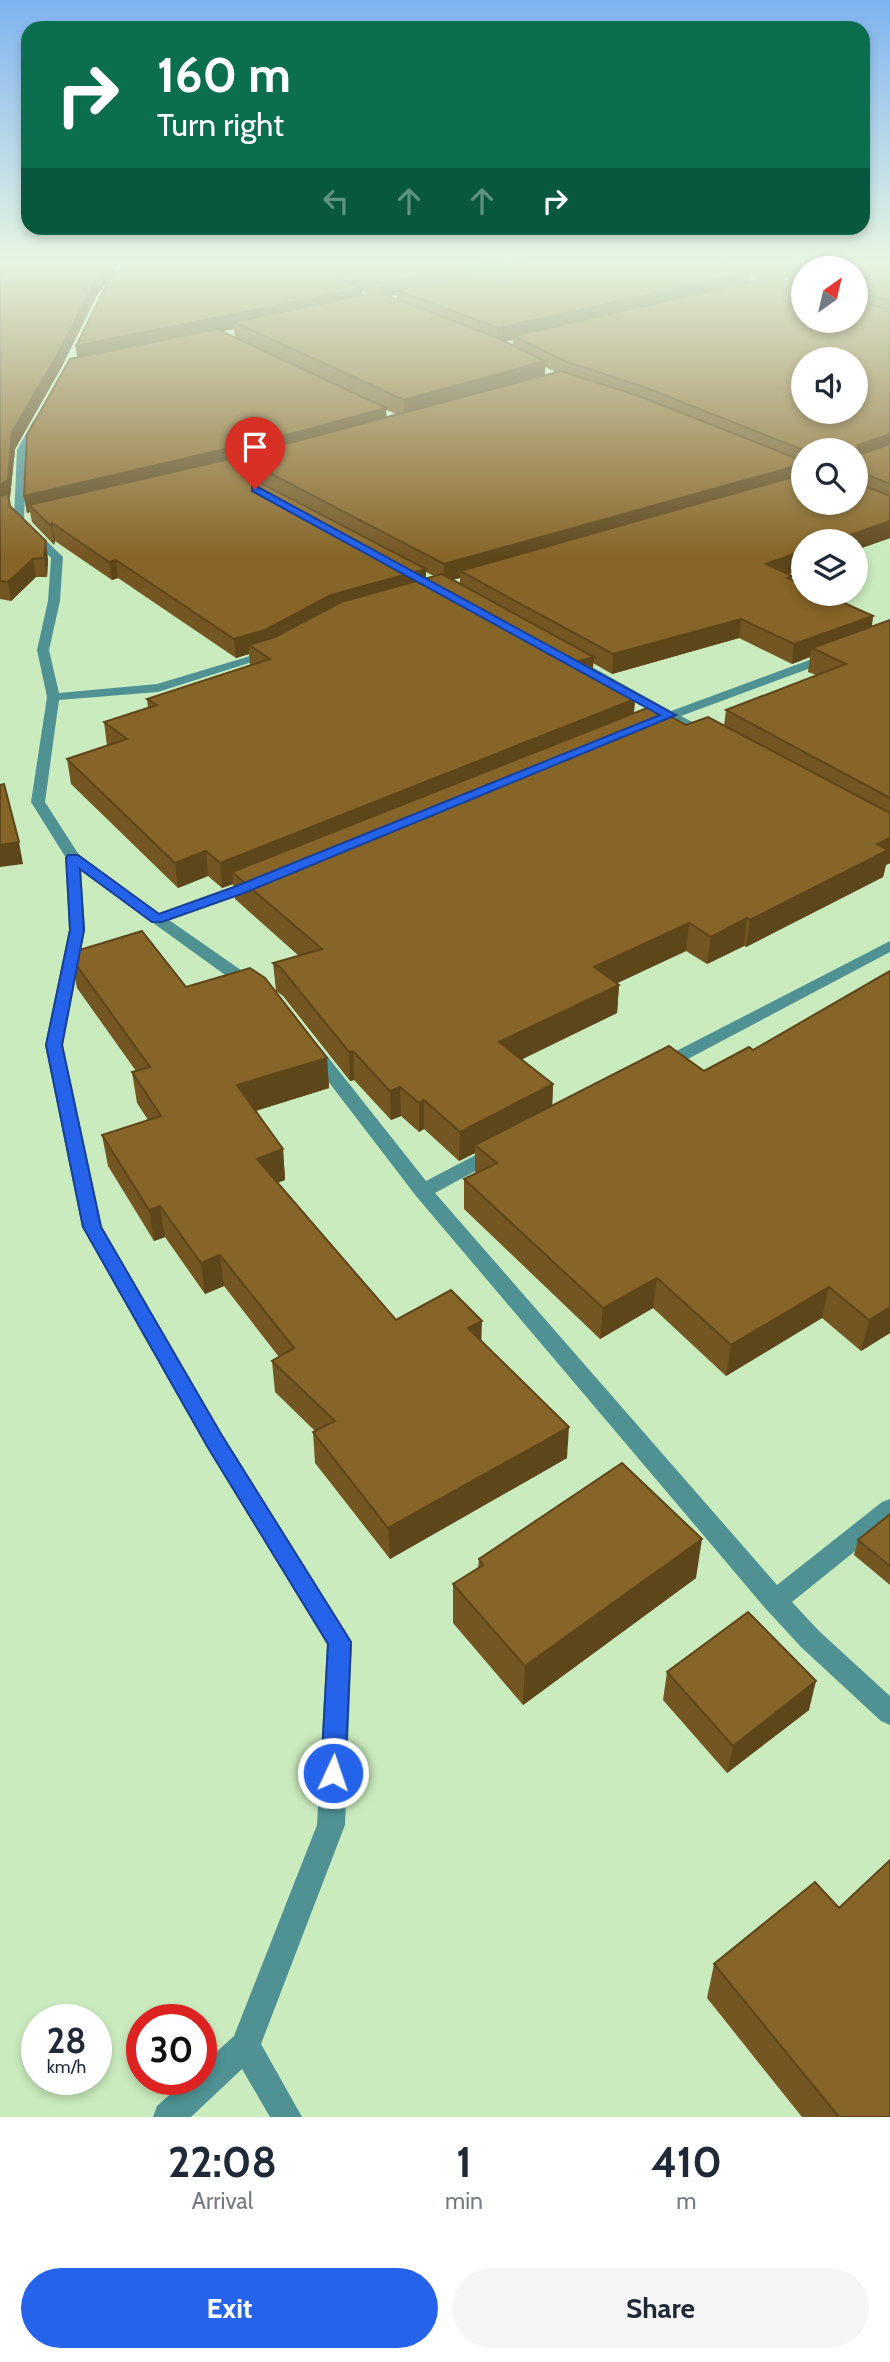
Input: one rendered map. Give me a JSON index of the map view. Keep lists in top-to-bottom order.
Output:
{
  "north": "top right",
  "page": {
    "turn": ["160 m", "Turn right"],
    "speed": "28 km/h",
    "limit": "30",
    "eta": [
      "22:08",
      "Arrival",
      "1",
      "min",
      "410",
      "m"
    ],
    "buttons": ["Exit", "Share"]
  }
}
